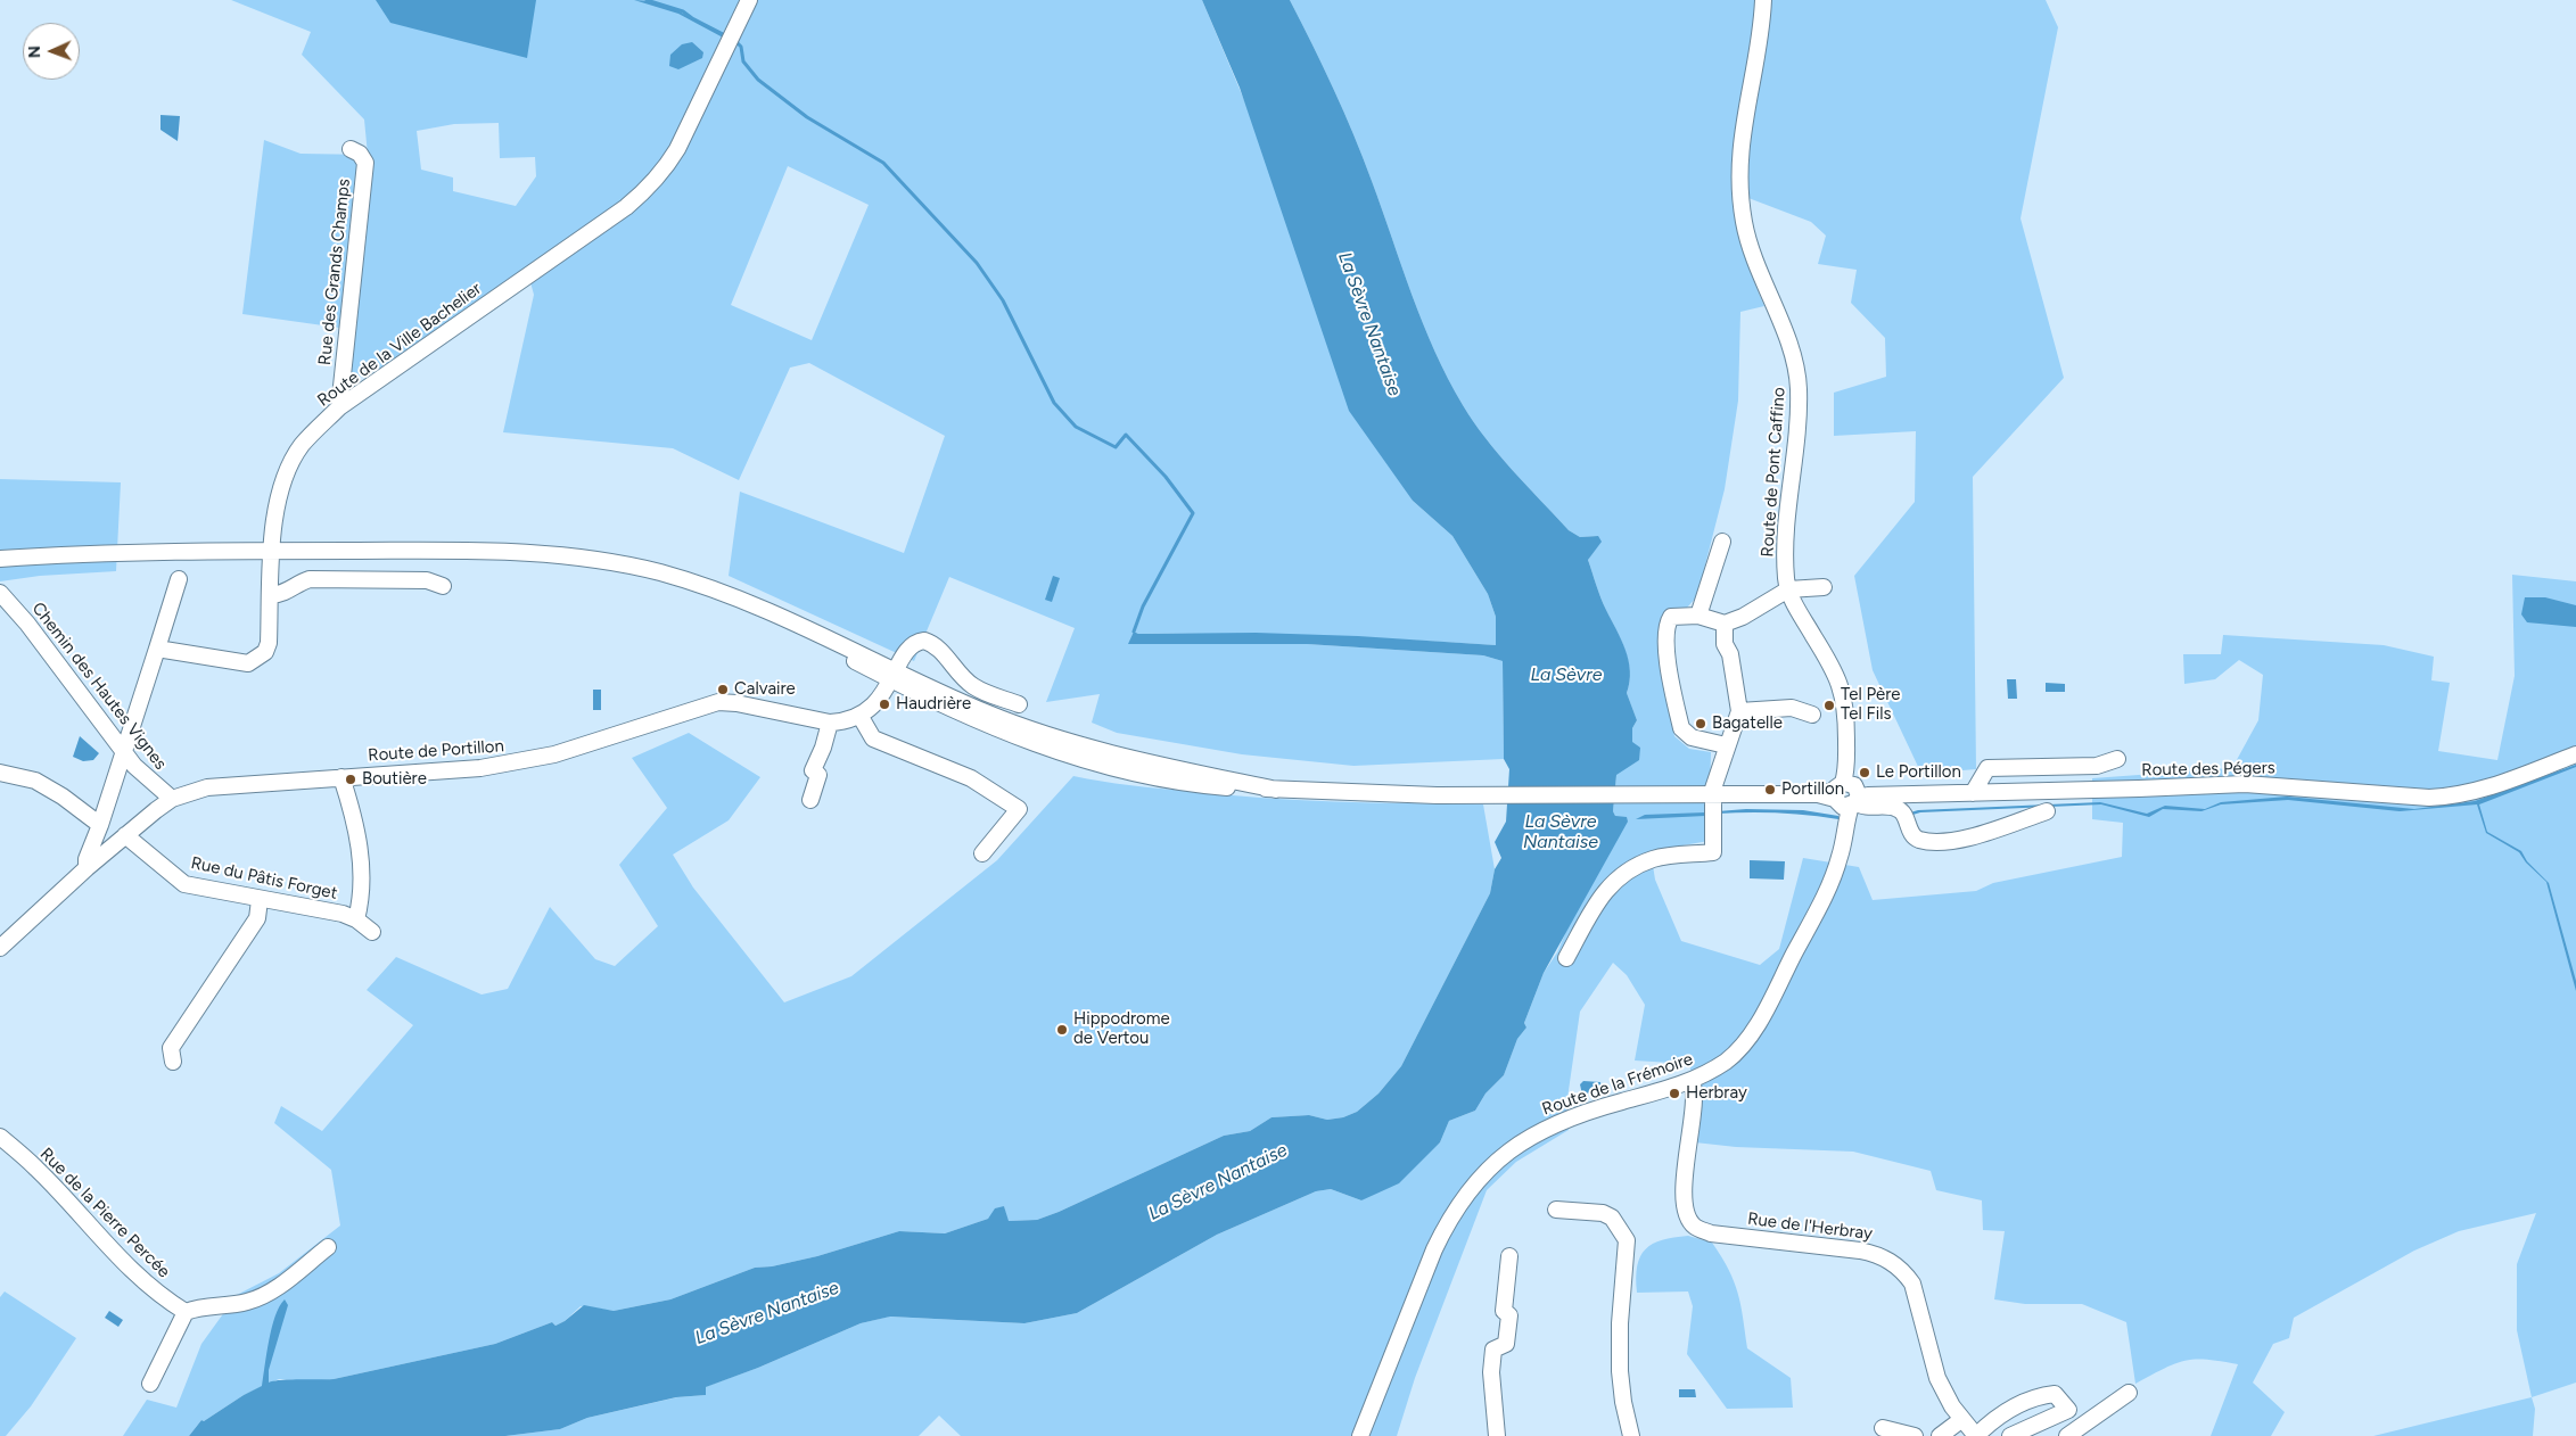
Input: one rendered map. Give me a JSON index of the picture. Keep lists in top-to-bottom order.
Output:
{
  "streets": {
    "street": [
      "Rue des Grands Champs",
      "Route de la Ville Bachelier",
      "Route de Pont Caffino",
      "Chemin des Hautes Vignes",
      "Route de Portillon",
      "Route des Pégers",
      "Rue du Pâtis Forget",
      "Route de la Frémoire",
      "Rue de la Pierre Percée",
      "Rue de l'Herbray"
    ]
  },
  "crossings": [
    ["Rue des Grands Champs", "Route de la Ville Bachelier"],
    ["Route de Pont Caffino", "Route des Pégers"],
    ["Route de Pont Caffino", "Route de la Frémoire"],
    ["Chemin des Hautes Vignes", "Route de Portillon"],
    ["Route de Portillon", "Rue du Pâtis Forget"],
    ["Route des Pégers", "Route de la Frémoire"],
    ["Route de la Frémoire", "Rue de l'Herbray"]
  ],
  "water": ["La Sèvre Nantaise", "La Sèvre"],
  "places": [
    "Calvaire",
    "Haudrière",
    "Tel Père Tel Fils",
    "Bagatelle",
    "Le Portillon",
    "Boutière",
    "Portillon",
    "Hippodrome de Vertou",
    "Herbray"
  ],
  "north": "left"
}
